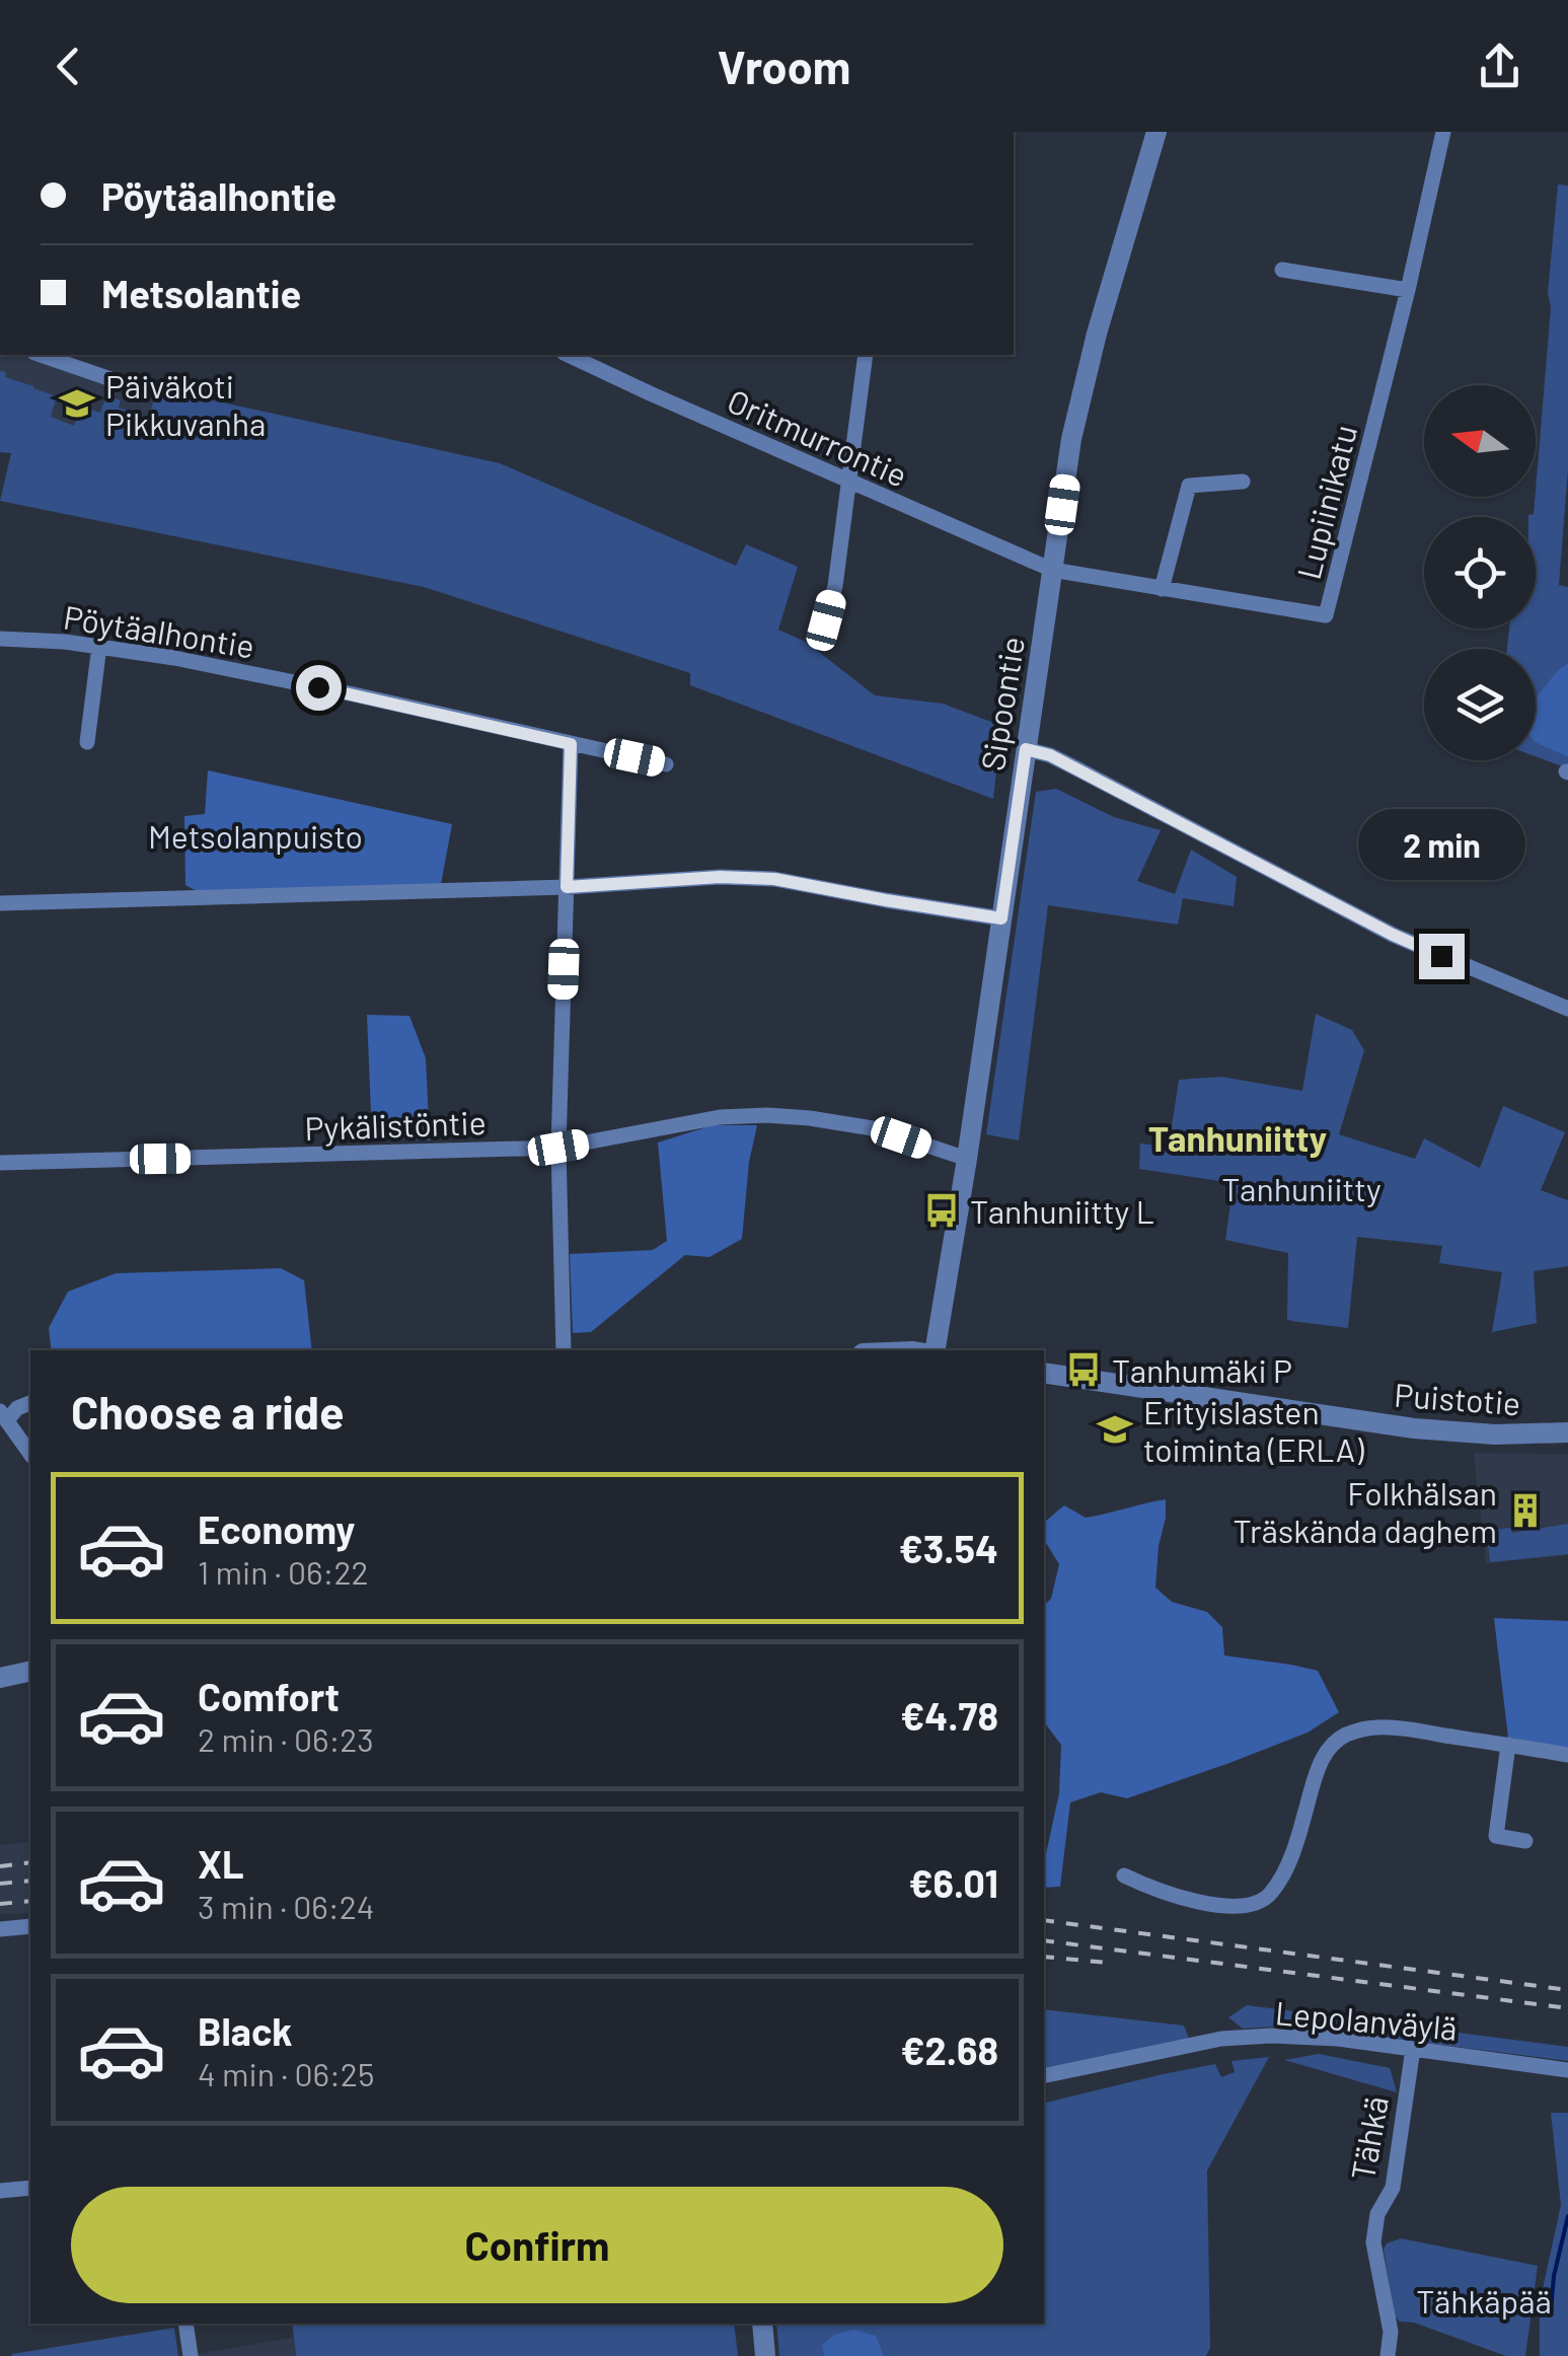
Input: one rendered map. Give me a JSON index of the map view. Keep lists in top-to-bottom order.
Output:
{
  "streets": {
    "street": [
      "Oritmurrontie",
      "Lupiinikatu",
      "Pöytäalhontie",
      "Sipoontie",
      "Pykälistöntie",
      "Puistotie",
      "Lepolanväylä",
      "Tähkä"
    ]
  },
  "crossings": [
    ["Oritmurrontie", "Lupiinikatu"],
    ["Oritmurrontie", "Sipoontie"],
    ["Lupiinikatu", "Sipoontie"],
    ["Sipoontie", "Pykälistöntie"],
    ["Lepolanväylä", "Tähkä"]
  ],
  "districts": ["Tanhuniitty"],
  "parks": ["Metsolanpuisto", "Tanhuniitty", "Tähkäpää"],
  "places": {
    "school or university": ["Päiväkoti Pikkuvanha", "Erityislasten toiminta (ERLA)"],
    "bus stop": ["Tanhuniitty L", "Tanhumäki P"],
    "building": ["Folkhälsan Träskända daghem"]
  },
  "north": "left",
  "page": {
    "header": "Vroom",
    "banner": ["Pöytäalhontie", "Metsolantie"],
    "bubble": "2 min",
    "heading": "Choose a ride",
    "list": [
      {
        "name": "Economy",
        "note": "1 min · 06:22",
        "value": "€3.54"
      },
      {
        "name": "Comfort",
        "note": "2 min · 06:23",
        "value": "€4.78"
      },
      {
        "name": "XL",
        "note": "3 min · 06:24",
        "value": "€6.01"
      },
      {
        "name": "Black",
        "note": "4 min · 06:25",
        "value": "€2.68"
      }
    ],
    "buttons": "Confirm"
  }
}
